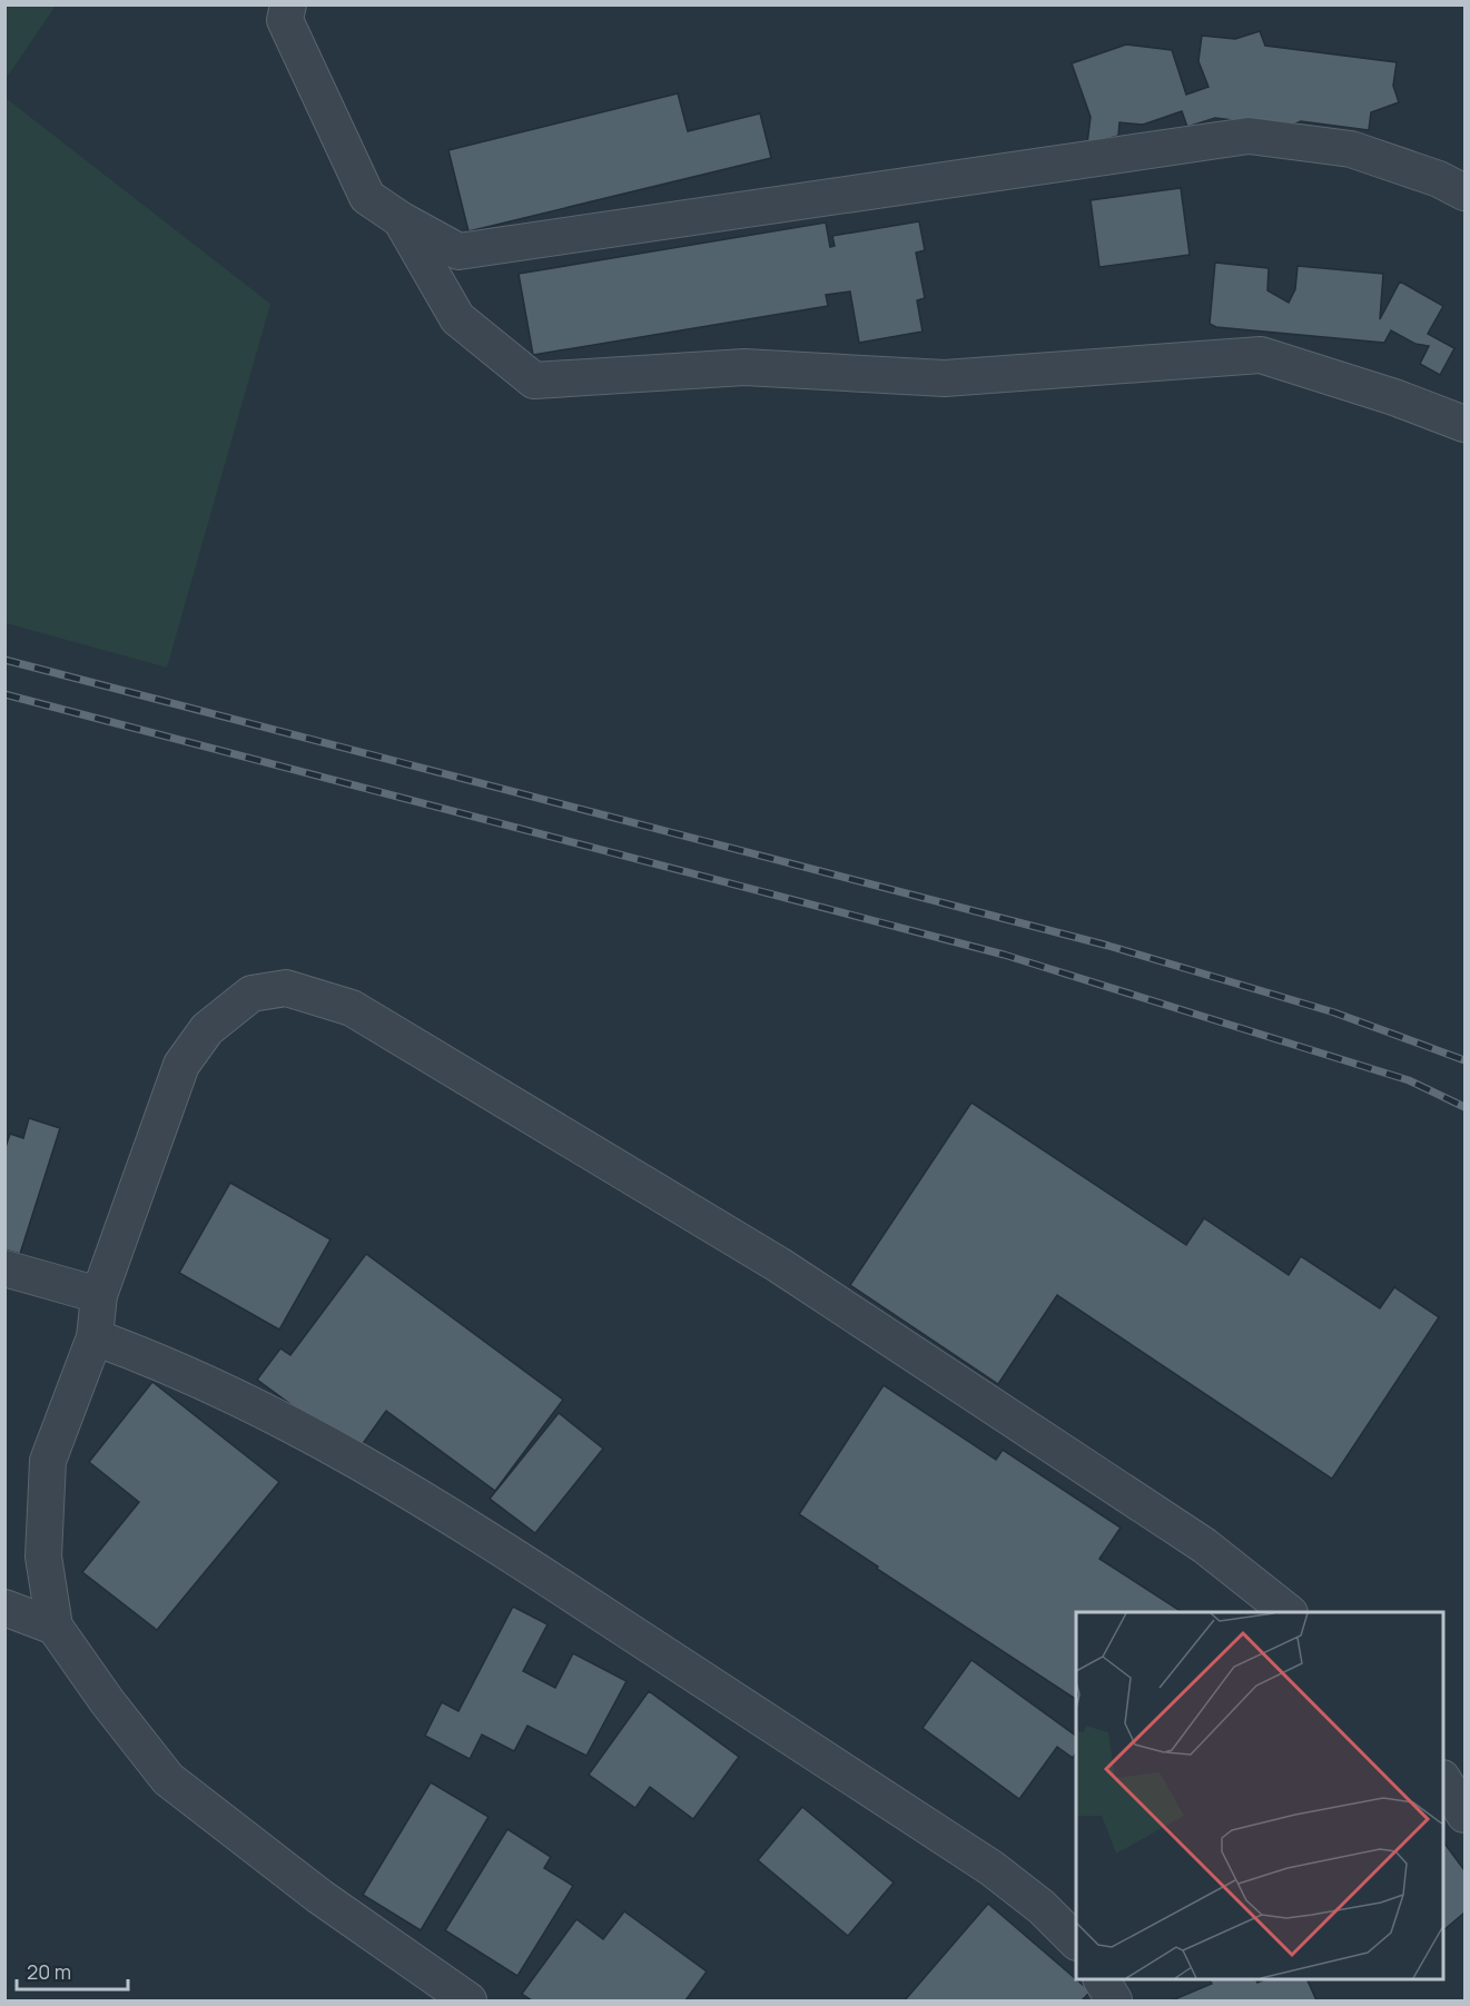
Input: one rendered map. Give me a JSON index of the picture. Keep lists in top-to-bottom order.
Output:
{
  "scale_bar": "20 m"
}
